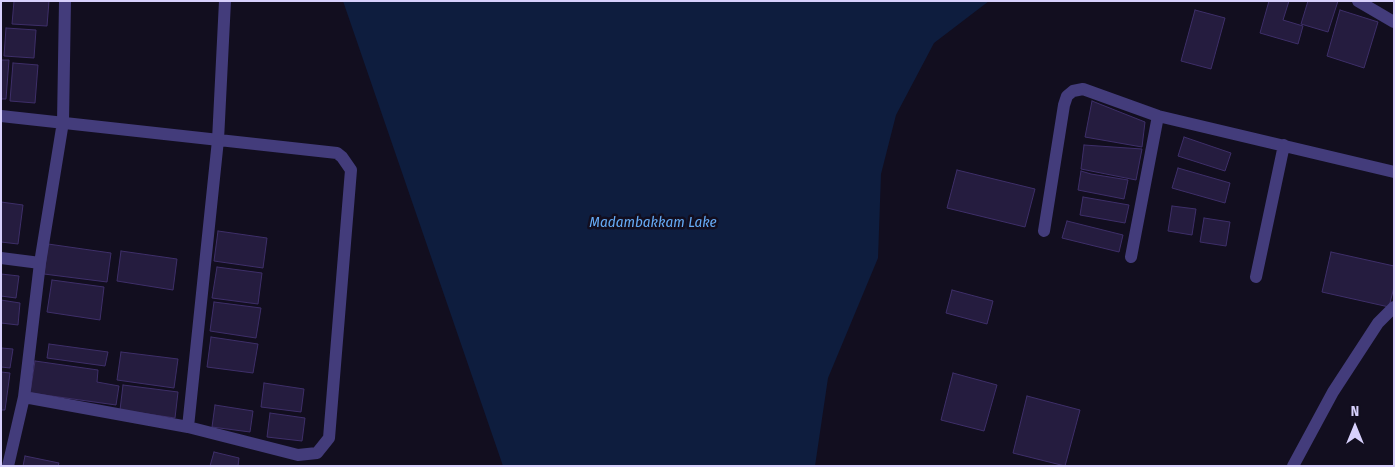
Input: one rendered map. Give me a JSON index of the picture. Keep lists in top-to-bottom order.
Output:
{
  "water": ["Madambakkam Lake"],
  "north": "top"
}
